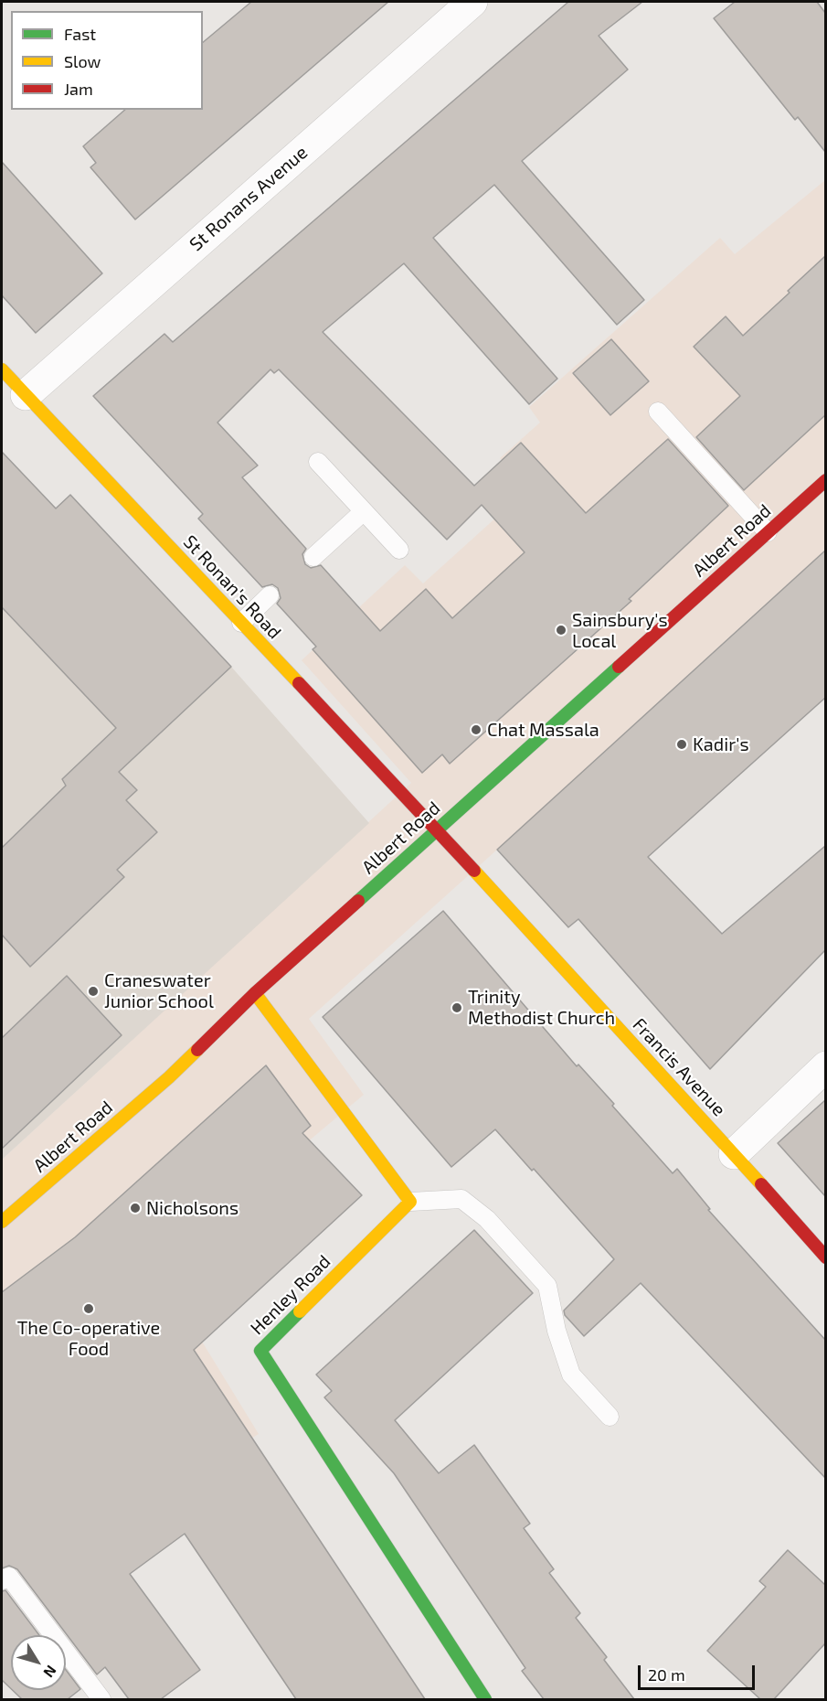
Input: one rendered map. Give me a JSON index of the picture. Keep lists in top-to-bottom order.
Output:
{
  "streets": {
    "street": [
      "St Ronans Avenue",
      "Albert Road",
      "St Ronan's Road",
      "Francis Avenue",
      "Henley Road"
    ]
  },
  "crossings": [
    ["St Ronans Avenue", "St Ronan's Road"],
    ["Albert Road", "St Ronan's Road"],
    ["Albert Road", "Francis Avenue"],
    ["St Ronan's Road", "Francis Avenue"]
  ],
  "places": [
    "Sainsbury's Local",
    "Chat Massala",
    "Kadir's",
    "Craneswater Junior School",
    "Trinity Methodist Church",
    "Nicholsons",
    "The Co-operative Food"
  ],
  "legend": ["Fast", "Slow", "Jam"],
  "scale_bar": "20 m",
  "north": "bottom right"
}
